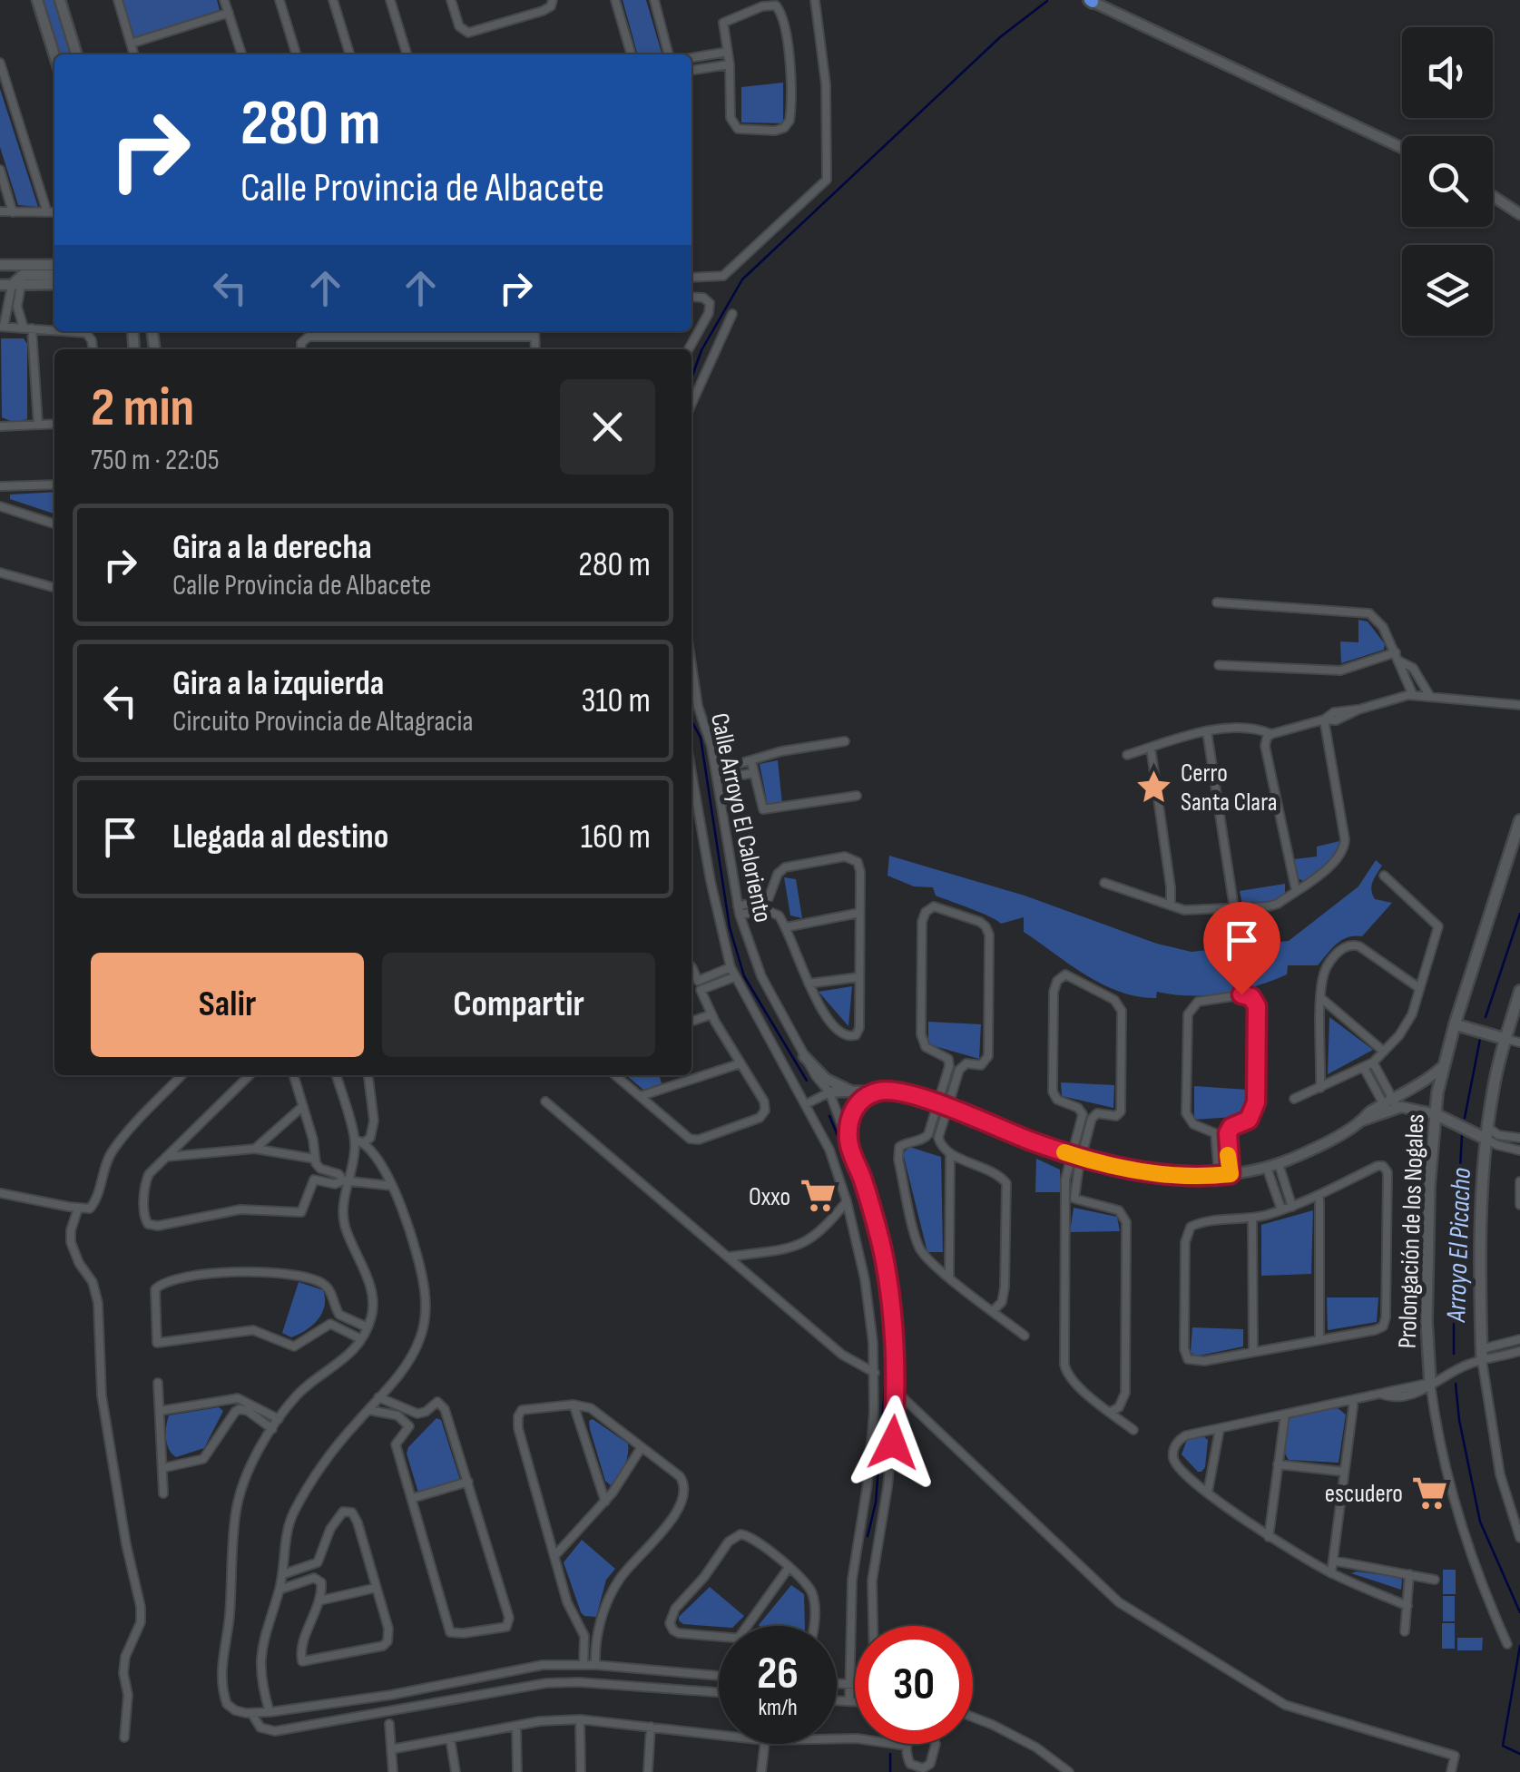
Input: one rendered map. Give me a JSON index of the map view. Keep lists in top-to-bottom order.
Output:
{
  "streets": {
    "main road": ["Prolongación de los Nogales"],
    "street": ["Calle Arroyo El Caloriento"]
  },
  "water": ["Arroyo El Picacho"],
  "places": {
    "place": ["Cerro Santa Clara"],
    "supermarket": ["Oxxo", "escudero"]
  },
  "page": {
    "turn": ["280 m", "Calle Provincia de Albacete"],
    "heading": ["2 min", "750 m · 22:05"],
    "list": [
      {
        "name": "Gira a la derecha",
        "note": "Calle Provincia de Albacete",
        "value": "280 m"
      },
      {
        "name": "Gira a la izquierda",
        "note": "Circuito Provincia de Altagracia",
        "value": "310 m"
      },
      {
        "name": "Llegada al destino",
        "value": "160 m"
      }
    ],
    "buttons": ["Salir", "Compartir"],
    "speed": "26 km/h",
    "limit": "30"
  }
}
